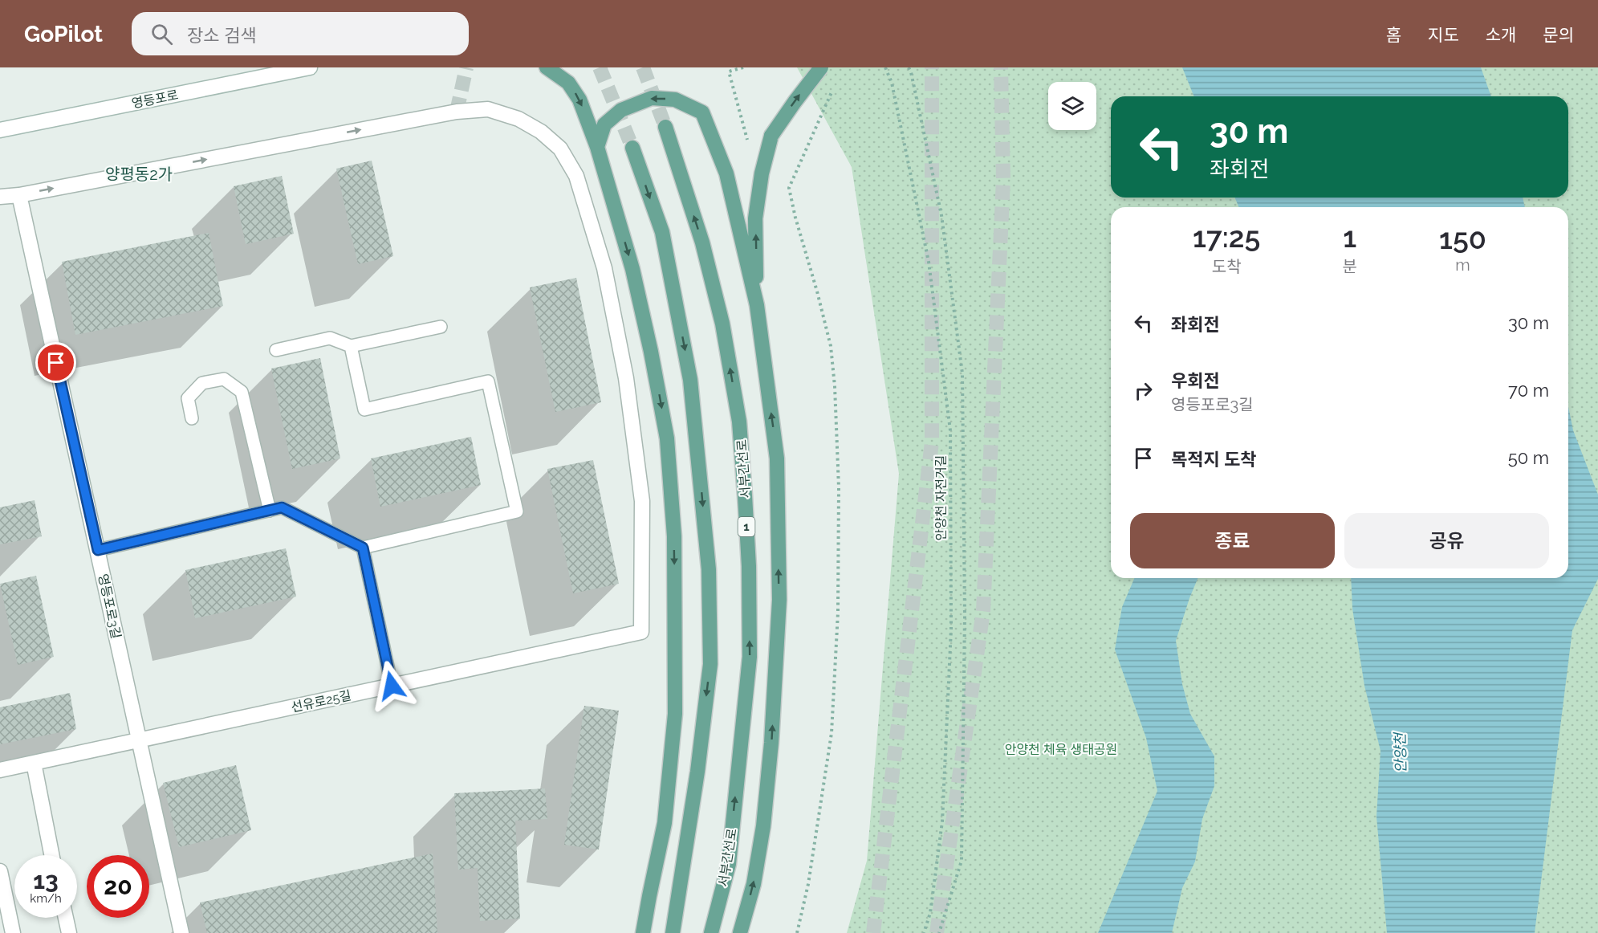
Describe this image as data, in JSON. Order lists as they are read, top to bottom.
{
  "streets": {
    "main road": ["서부간선로", "1"],
    "street": ["영등포로", "영등포로3길", "선유로25길"],
    "path": ["안양천 자전거길"]
  },
  "crossings": [
    ["영등포로3길", "선유로25길"]
  ],
  "districts": ["양평동2가"],
  "water": ["안양천"],
  "parks": ["안양천 체육 생태공원"],
  "page": {
    "header": "GoPilot",
    "search": "장소 검색",
    "nav": [
      "홈",
      "지도",
      "소개",
      "문의"
    ],
    "turn": ["30 m", "좌회전"],
    "eta": [
      "17:25",
      "도착",
      "1",
      "분",
      "150",
      "m"
    ],
    "list": [
      {
        "name": "좌회전",
        "value": "30 m"
      },
      {
        "name": "우회전",
        "note": "영등포로3길",
        "value": "70 m"
      },
      {
        "name": "목적지 도착",
        "value": "50 m"
      }
    ],
    "buttons": ["종료", "공유"],
    "speed": "13 km/h",
    "limit": "20"
  }
}
